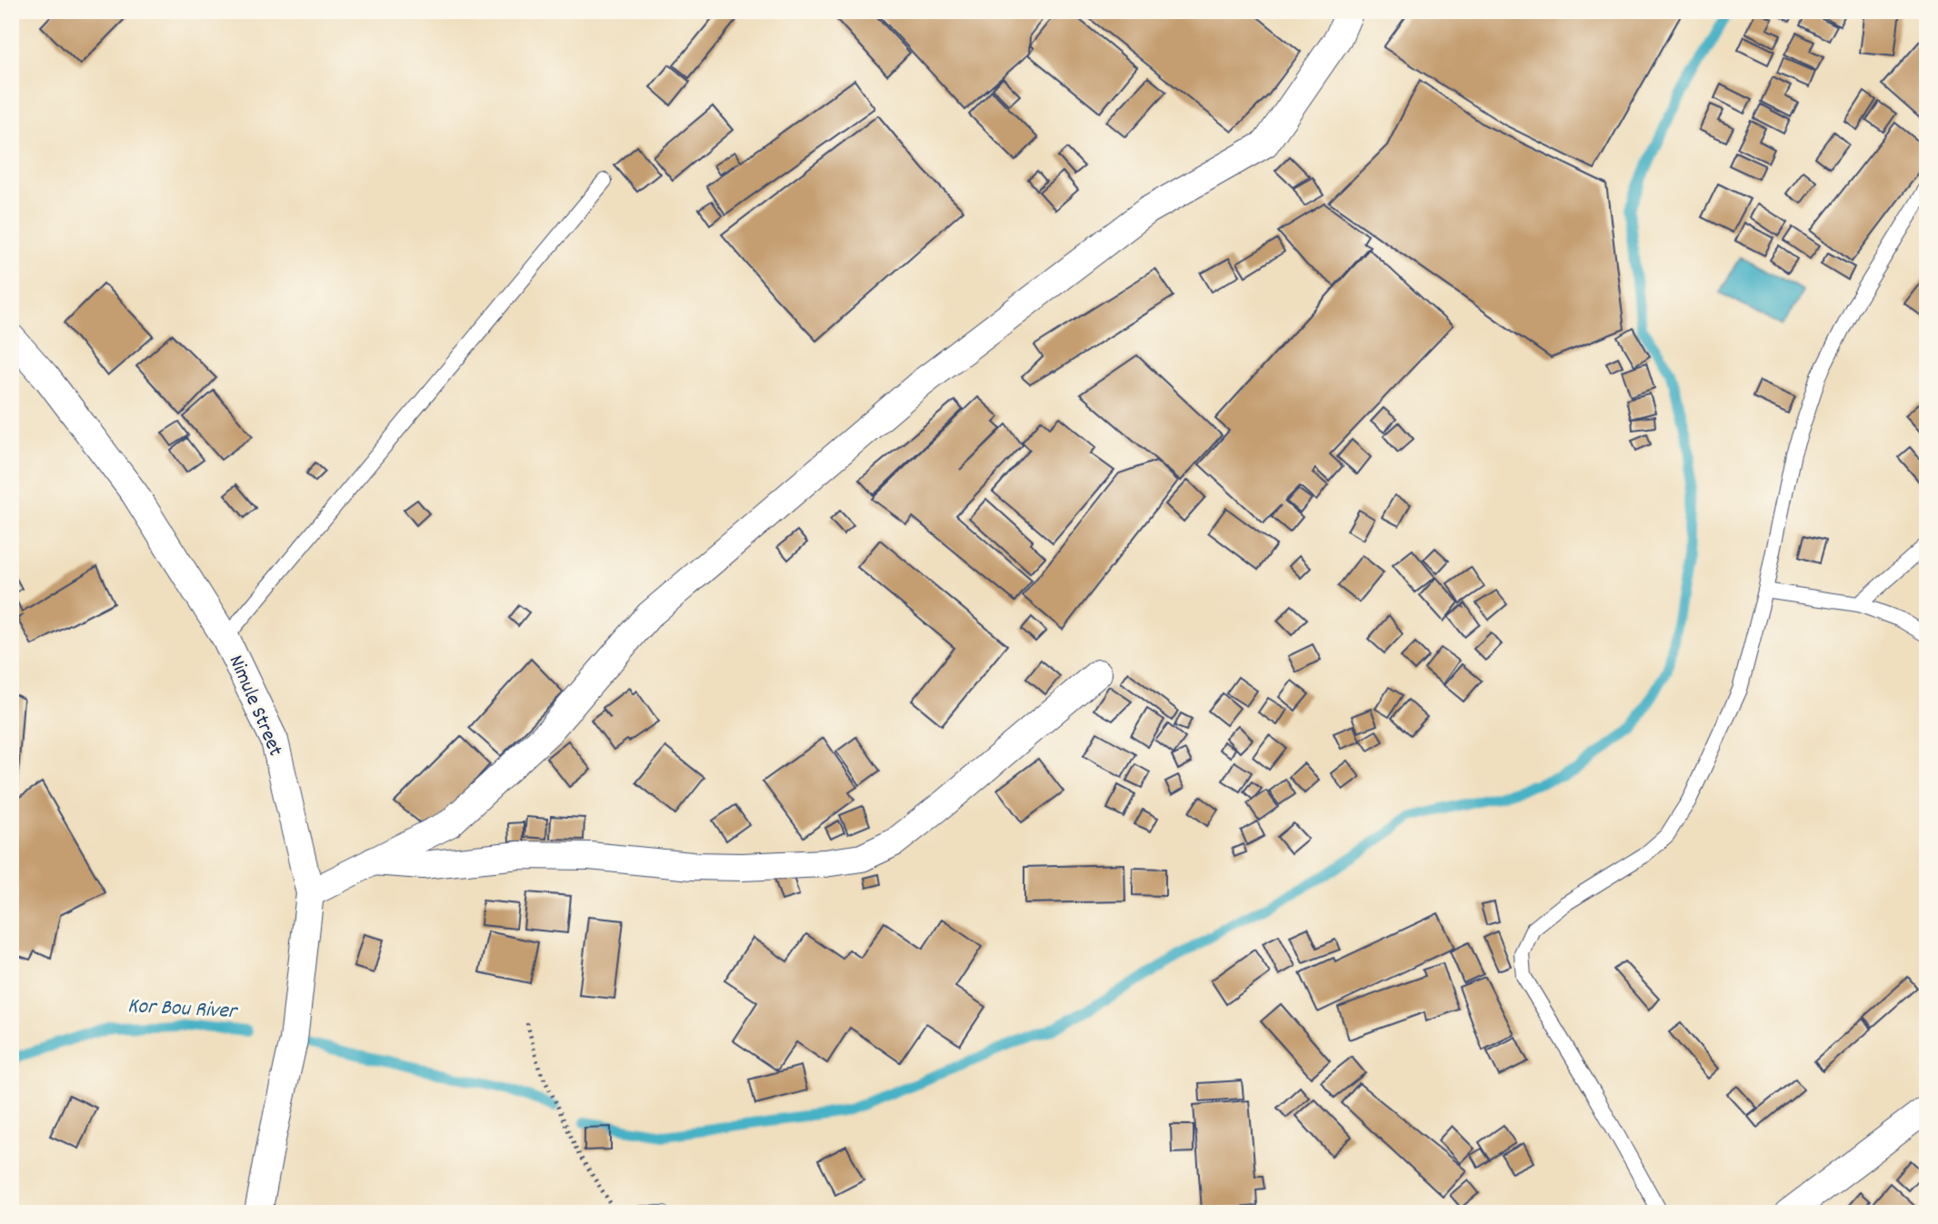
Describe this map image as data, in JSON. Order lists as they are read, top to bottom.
{
  "streets": {
    "street": ["Nimule Street"]
  },
  "water": ["Kor Bou River"]
}
